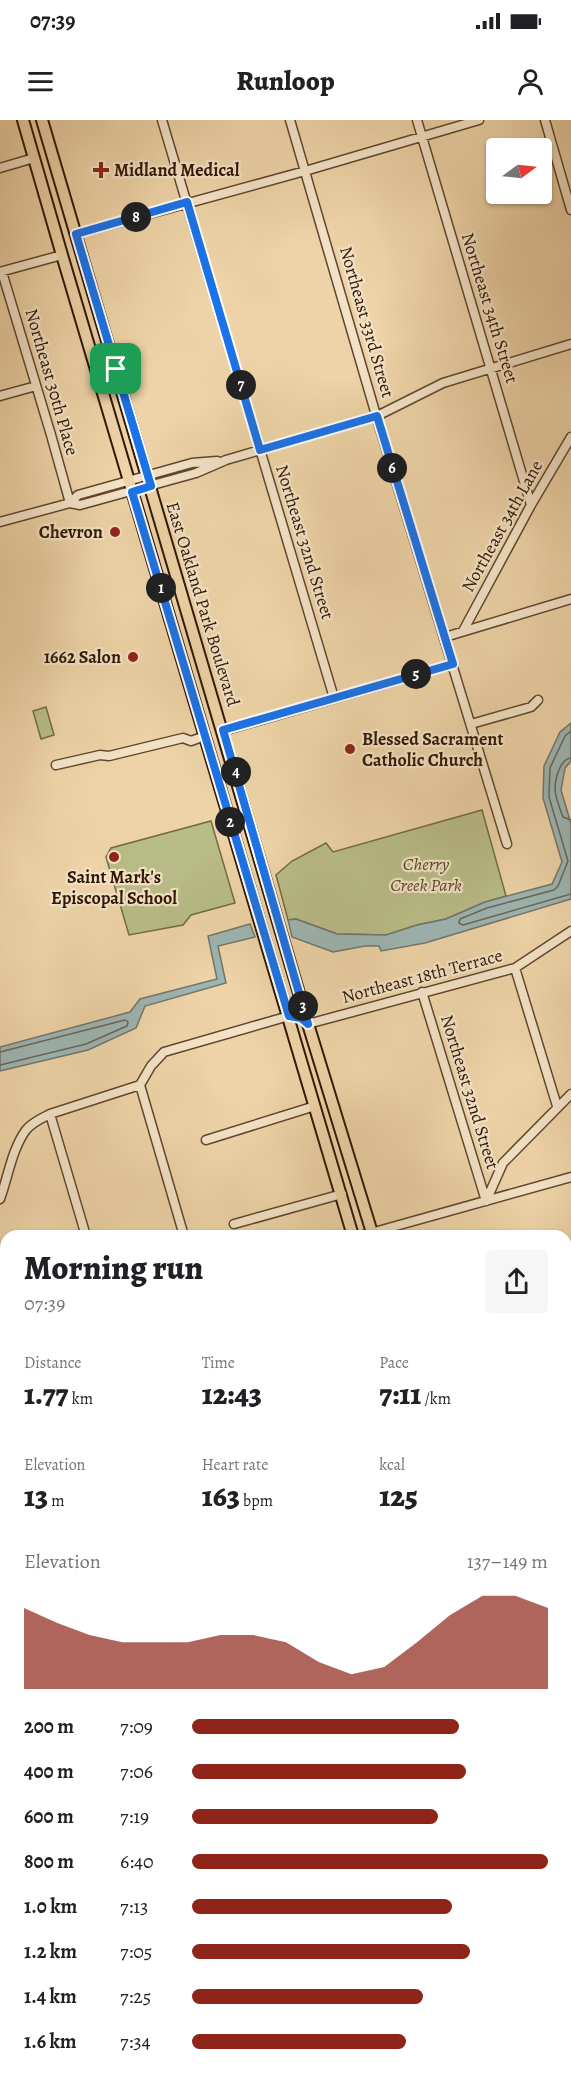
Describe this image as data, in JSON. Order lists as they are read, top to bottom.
{
  "streets": {
    "main road": ["East Oakland Park Boulevard"],
    "street": [
      "Northeast 34th Street",
      "Northeast 33rd Street",
      "Northeast 30th Place",
      "Northeast 34th Lane",
      "Northeast 32nd Street",
      "Northeast 18th Terrace"
    ]
  },
  "crossings": [
    ["Northeast 34th Street", "Northeast 34th Lane"],
    ["Northeast 32nd Street", "Northeast 18th Terrace"],
    ["East Oakland Park Boulevard", "Northeast 18th Terrace"]
  ],
  "parks": ["Cherry Creek Park"],
  "places": {
    "health": ["Midland Medical"],
    "other": [
      "Chevron",
      "1662 Salon",
      "Blessed Sacrament Catholic Church",
      "Saint Mark's Episcopal School"
    ]
  },
  "north": "right",
  "page": {
    "status": "07:39",
    "header": "Runloop",
    "pins": [
      "8",
      "7",
      "6",
      "1",
      "5",
      "4",
      "2",
      "3"
    ],
    "heading": ["Morning run", "07:39"],
    "stats": [
      ["Distance", "1.77 km"],
      ["Time", "12:43"],
      ["Pace", "7:11 /km"],
      ["Elevation", "13 m"],
      ["Heart rate", "163 bpm"],
      ["kcal", "125"]
    ],
    "chart": ["Elevation", "137–149 m"],
    "list": [
      {
        "name": "200 m",
        "note": "7:09"
      },
      {
        "name": "400 m",
        "note": "7:06"
      },
      {
        "name": "600 m",
        "note": "7:19"
      },
      {
        "name": "800 m",
        "note": "6:40"
      },
      {
        "name": "1.0 km",
        "note": "7:13"
      },
      {
        "name": "1.2 km",
        "note": "7:05"
      },
      {
        "name": "1.4 km",
        "note": "7:25"
      },
      {
        "name": "1.6 km",
        "note": "7:34"
      }
    ]
  }
}
